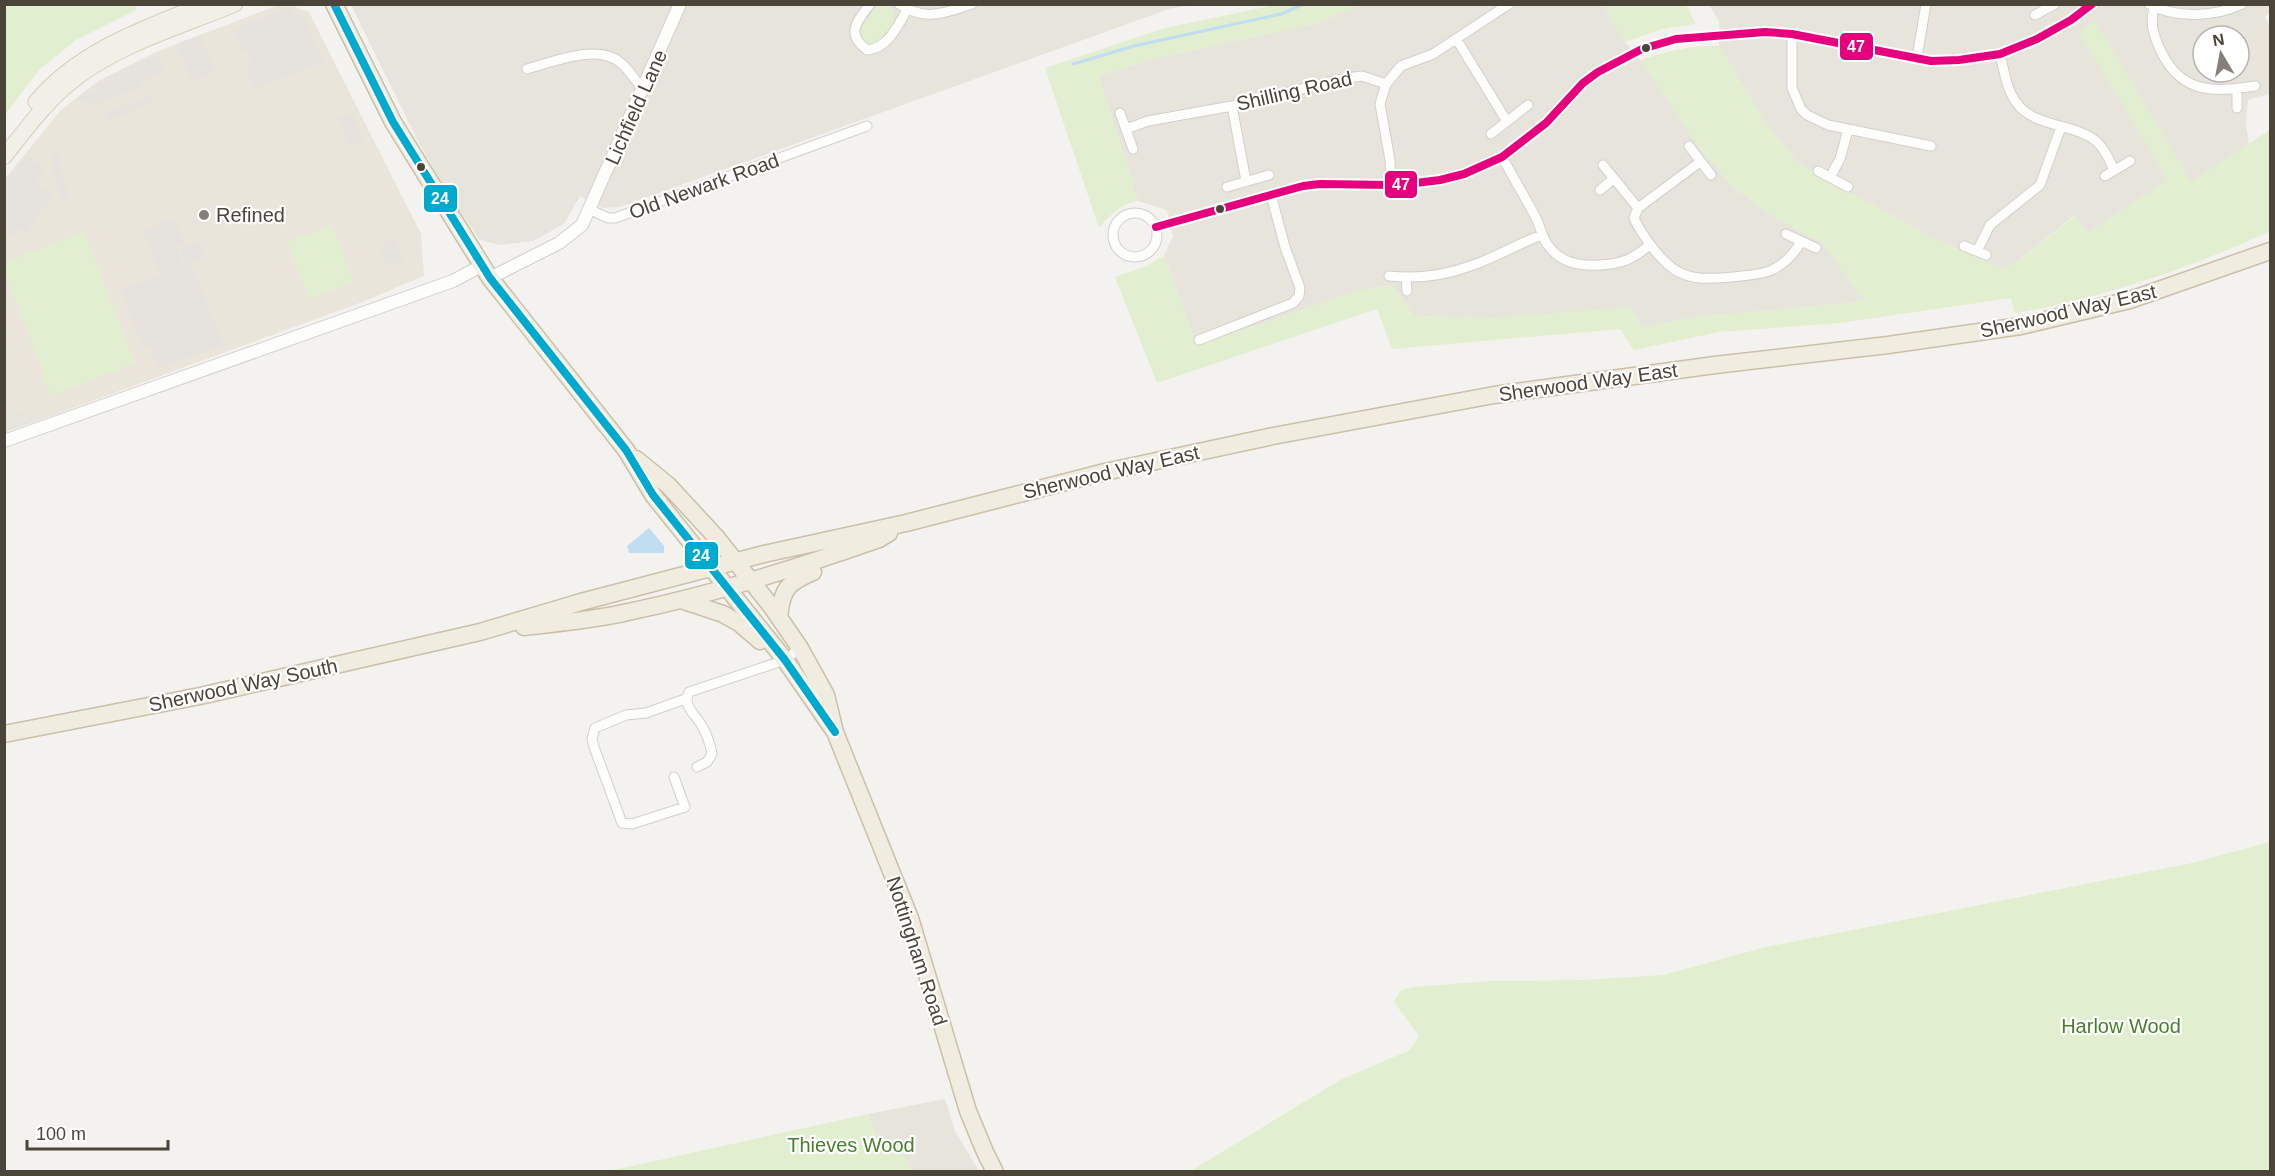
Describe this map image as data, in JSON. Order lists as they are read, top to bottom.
{
  "streets": {
    "highway": ["Sherwood Way East", "Sherwood Way South", "Nottingham Road"],
    "street": ["Shilling Road", "Lichfield Lane", "Old Newark Road"]
  },
  "crossings": [
    ["Lichfield Lane", "Old Newark Road"],
    ["Sherwood Way East", "Sherwood Way South"],
    ["Sherwood Way East", "Nottingham Road"],
    ["Sherwood Way South", "Nottingham Road"]
  ],
  "parks": ["Harlow Wood", "Thieves Wood"],
  "places": ["Refined"],
  "lines": ["transit line 47", "transit line 24"],
  "scale_bar": "100 m",
  "north": "top"
}
